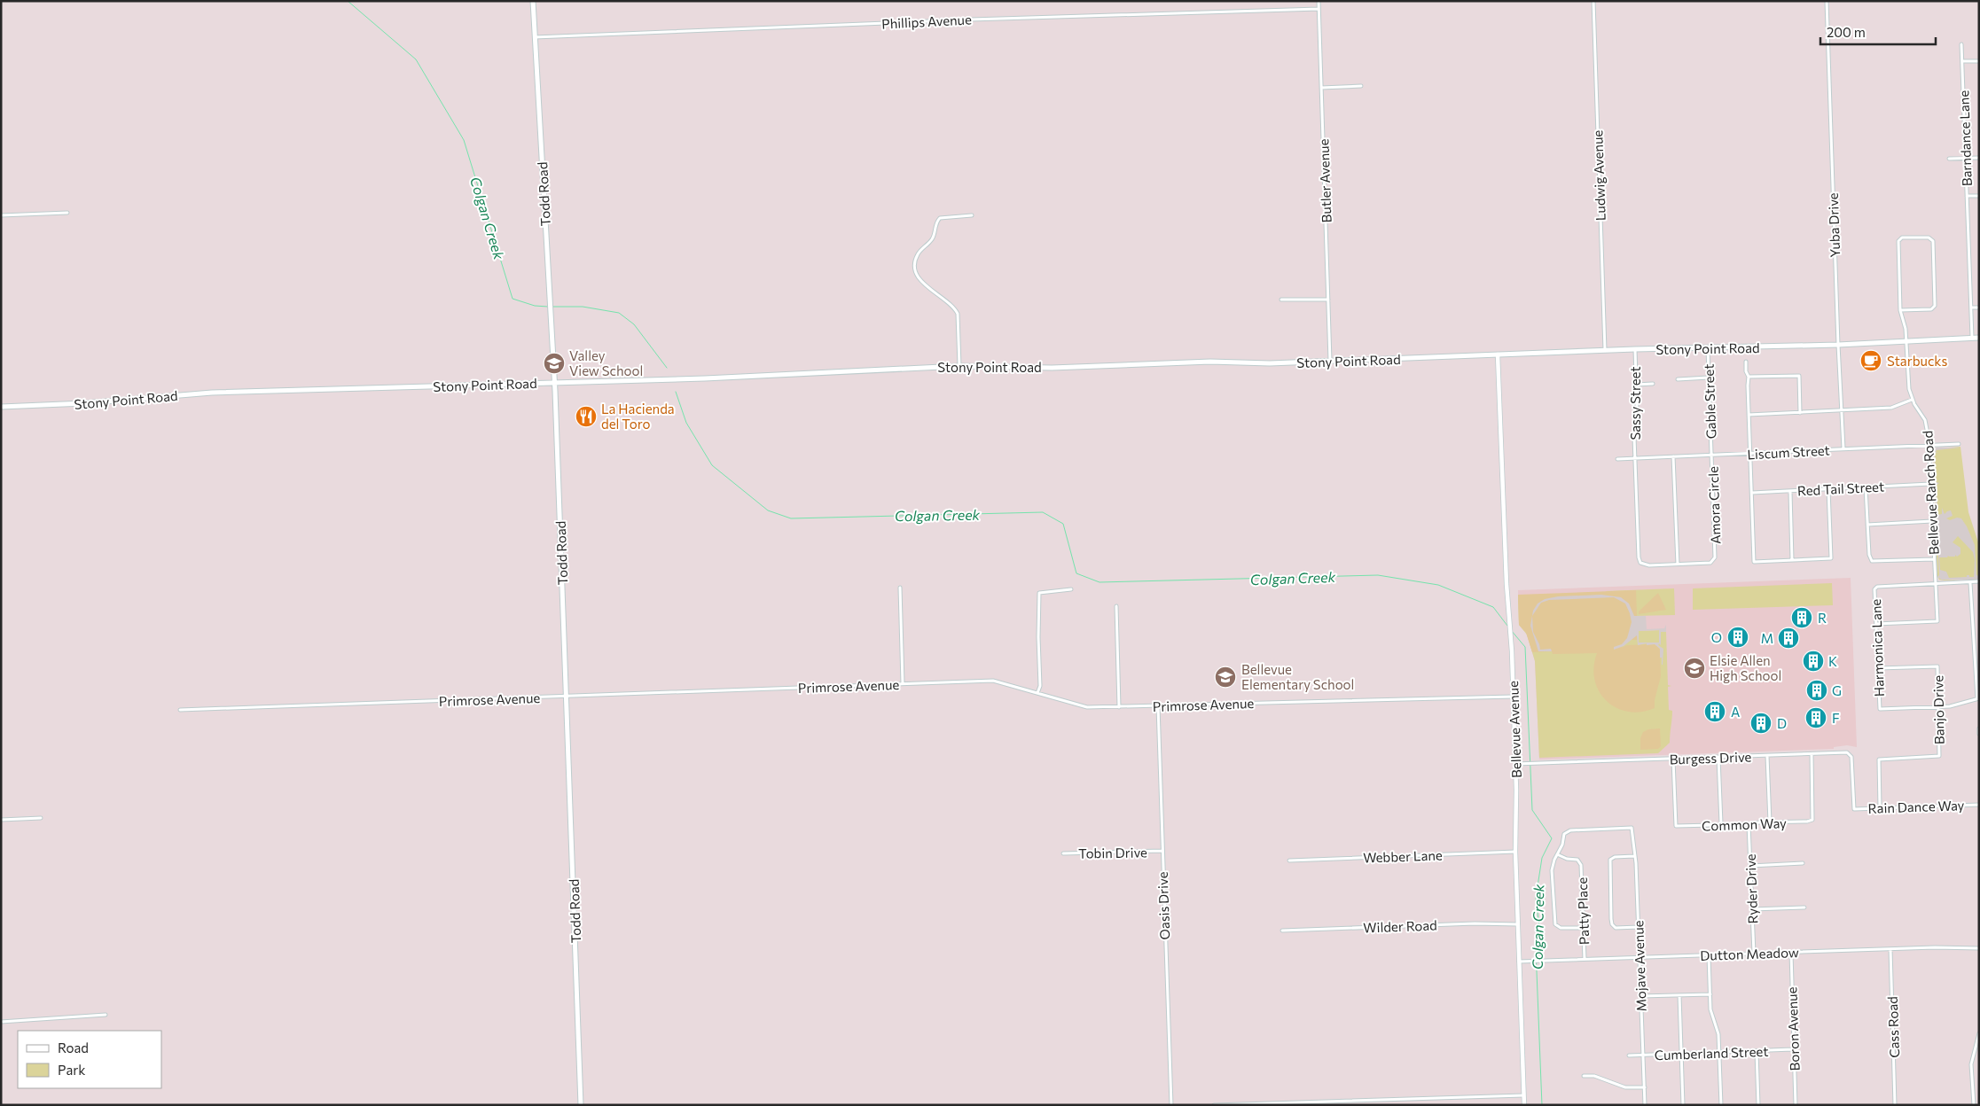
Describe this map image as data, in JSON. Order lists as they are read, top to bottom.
{
  "streets": {
    "main road": ["Todd Road", "Stony Point Road"],
    "street": [
      "Phillips Avenue",
      "Barndance Lane",
      "Ludwig Avenue",
      "Butler Avenue",
      "Yuba Drive",
      "Gable Street",
      "Sassy Street",
      "Liscum Street",
      "Red Tail Street",
      "Bellevue Ranch Road",
      "Amora Circle",
      "Harmonica Lane",
      "Primrose Avenue",
      "Banjo Drive",
      "Bellevue Avenue",
      "Burgess Drive",
      "Rain Dance Way",
      "Common Way",
      "Tobin Drive",
      "Webber Lane",
      "Ryder Drive",
      "Oasis Drive",
      "Patty Place",
      "Wilder Road",
      "Dutton Meadow",
      "Mojave Avenue",
      "Cass Road",
      "Boron Avenue",
      "Cumberland Street"
    ]
  },
  "crossings": [
    ["Phillips Avenue", "Butler Avenue"],
    ["Phillips Avenue", "Todd Road"],
    ["Barndance Lane", "Stony Point Road"],
    ["Ludwig Avenue", "Stony Point Road"],
    ["Butler Avenue", "Stony Point Road"],
    ["Todd Road", "Stony Point Road"],
    ["Todd Road", "Primrose Avenue"],
    ["Yuba Drive", "Stony Point Road"],
    ["Yuba Drive", "Liscum Street"],
    ["Stony Point Road", "Gable Street"],
    ["Stony Point Road", "Sassy Street"],
    ["Stony Point Road", "Bellevue Ranch Road"],
    ["Stony Point Road", "Bellevue Avenue"],
    ["Gable Street", "Liscum Street"],
    ["Gable Street", "Amora Circle"],
    ["Sassy Street", "Liscum Street"],
    ["Sassy Street", "Amora Circle"],
    ["Liscum Street", "Bellevue Ranch Road"],
    ["Liscum Street", "Amora Circle"],
    ["Red Tail Street", "Bellevue Ranch Road"],
    ["Bellevue Ranch Road", "Harmonica Lane"],
    ["Harmonica Lane", "Banjo Drive"],
    ["Primrose Avenue", "Bellevue Avenue"],
    ["Primrose Avenue", "Oasis Drive"],
    ["Banjo Drive", "Rain Dance Way"],
    ["Bellevue Avenue", "Burgess Drive"],
    ["Bellevue Avenue", "Webber Lane"],
    ["Bellevue Avenue", "Wilder Road"],
    ["Bellevue Avenue", "Dutton Meadow"],
    ["Burgess Drive", "Rain Dance Way"],
    ["Burgess Drive", "Common Way"],
    ["Common Way", "Ryder Drive"],
    ["Tobin Drive", "Oasis Drive"],
    ["Ryder Drive", "Dutton Meadow"],
    ["Patty Place", "Dutton Meadow"],
    ["Patty Place", "Mojave Avenue"],
    ["Dutton Meadow", "Mojave Avenue"],
    ["Dutton Meadow", "Cass Road"],
    ["Dutton Meadow", "Boron Avenue"],
    ["Mojave Avenue", "Cumberland Street"],
    ["Boron Avenue", "Cumberland Street"]
  ],
  "water": ["Colgan Creek"],
  "places": {
    "cafe": ["Starbucks"],
    "school or university": ["Valley View School", "Elsie Allen High School", "Bellevue Elementary School"],
    "restaurant": ["La Hacienda del Toro"],
    "building": [
      "R",
      "O",
      "M",
      "K",
      "G",
      "A",
      "F",
      "D"
    ]
  },
  "legend": ["Road", "Park"],
  "scale_bar": "200 m"
}
